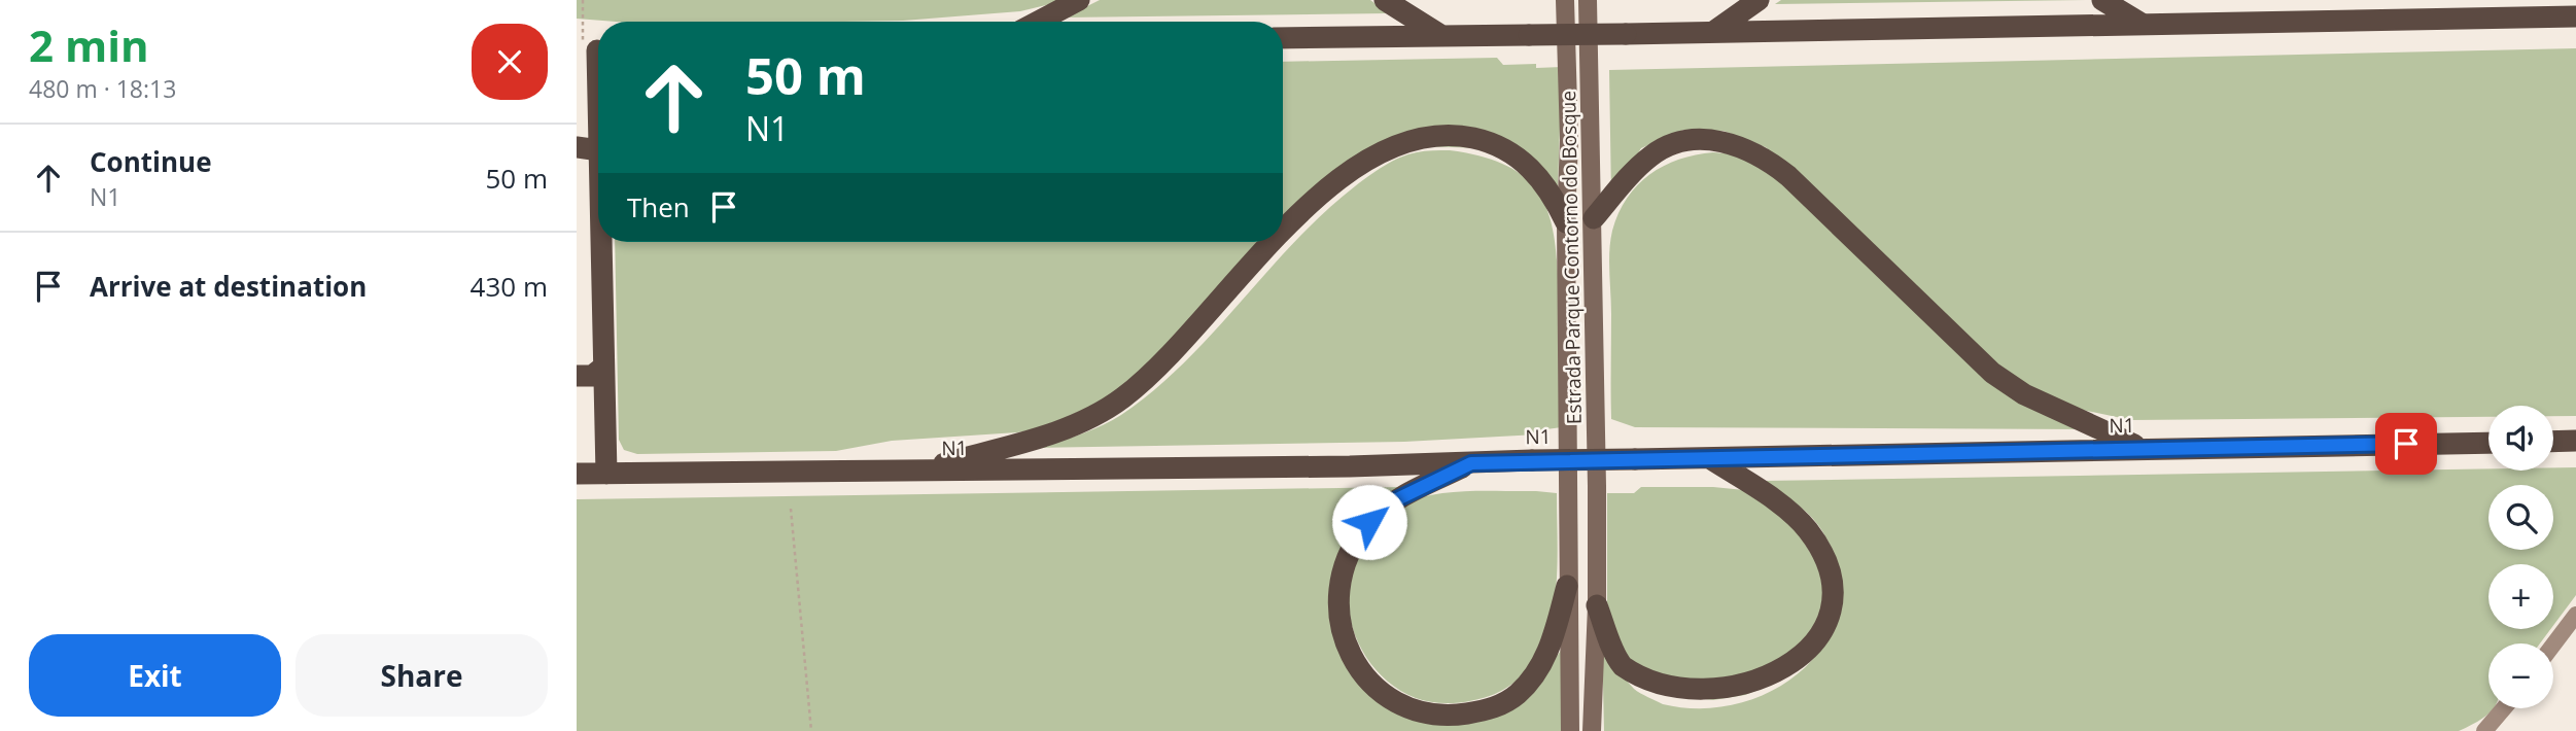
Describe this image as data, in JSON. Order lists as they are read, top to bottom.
{
  "streets": {
    "highway": ["N1"],
    "main road": ["Estrada Parque Contorno do Bosque"]
  },
  "page": {
    "heading": ["2 min", "480 m · 18:13"],
    "turn": ["50 m", "N1"],
    "list": [
      {
        "name": "Continue",
        "note": "N1",
        "value": "50 m"
      },
      {
        "name": "Arrive at destination",
        "value": "430 m"
      }
    ],
    "then": "Then",
    "map_buttons": ["+", "−"],
    "buttons": ["Exit", "Share"]
  }
}
